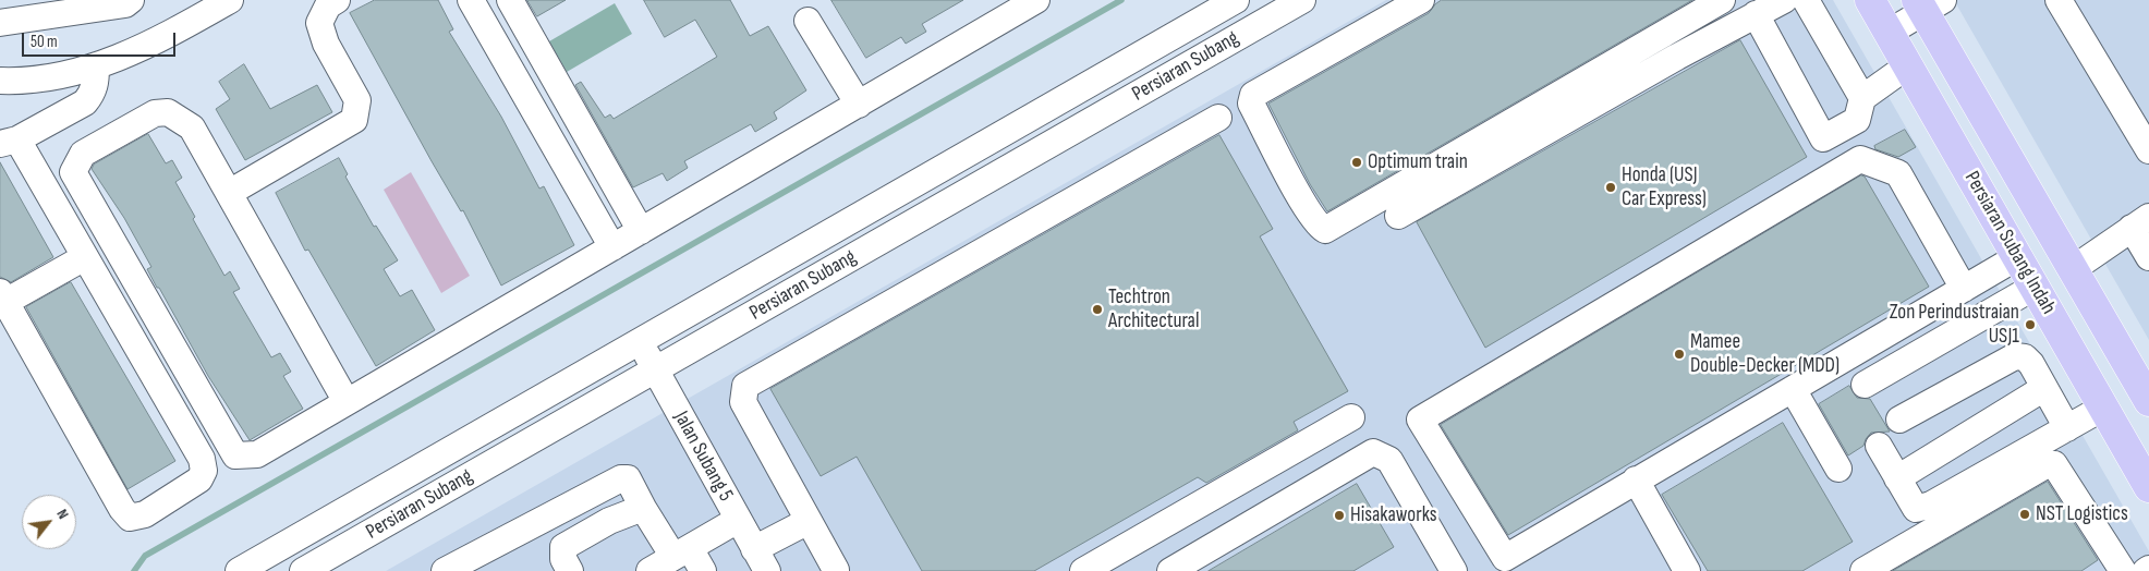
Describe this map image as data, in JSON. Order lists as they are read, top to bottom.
{
  "streets": {
    "main road": ["Persiaran Subang Indah"],
    "street": ["Persiaran Subang", "Jalan Subang 5"]
  },
  "crossings": [
    ["Persiaran Subang", "Jalan Subang 5"]
  ],
  "places": [
    "Optimum train",
    "Honda (USJ Car Express)",
    "Techtron Architectural",
    "Zon Perindustraian USJ1",
    "Mamee Double-Decker (MDD)",
    "NST Logistics",
    "Hisakaworks"
  ],
  "scale_bar": "50 m",
  "north": "top right"
}
